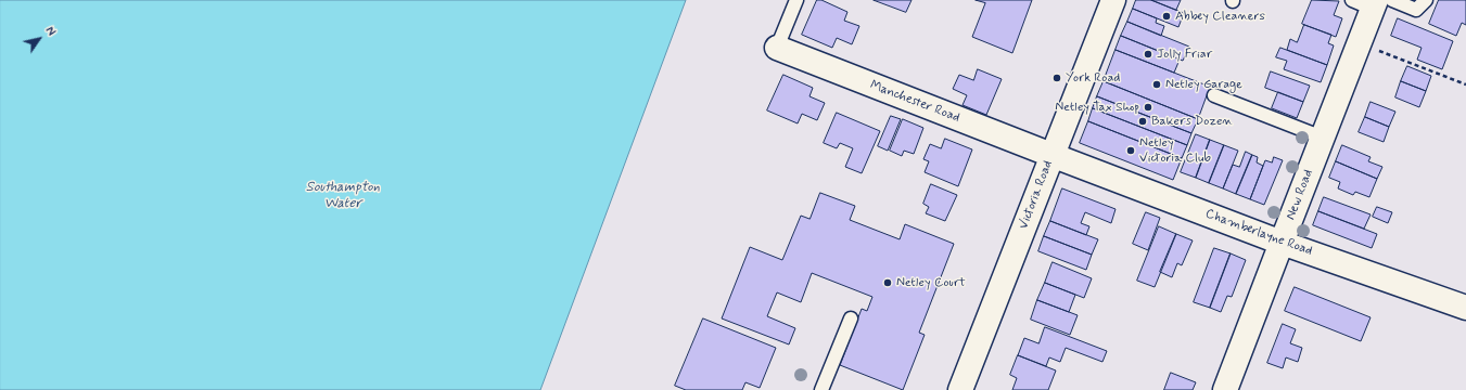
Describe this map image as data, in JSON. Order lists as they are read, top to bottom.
{
  "streets": {
    "street": [
      "Manchester Road",
      "Victoria Road",
      "New Road",
      "Chamberlayne Road"
    ]
  },
  "crossings": [
    ["Manchester Road", "Victoria Road"],
    ["Manchester Road", "Chamberlayne Road"],
    ["Victoria Road", "Chamberlayne Road"],
    ["New Road", "Chamberlayne Road"]
  ],
  "water": ["Southampton Water"],
  "places": [
    "Abbey Cleaners",
    "Jolly Friar",
    "York Road",
    "Netley Garage",
    "Netley Tax Shop",
    "Bakers Dozen",
    "Netley Victoria Club",
    "Netley Court"
  ],
  "north": "top right"
}
